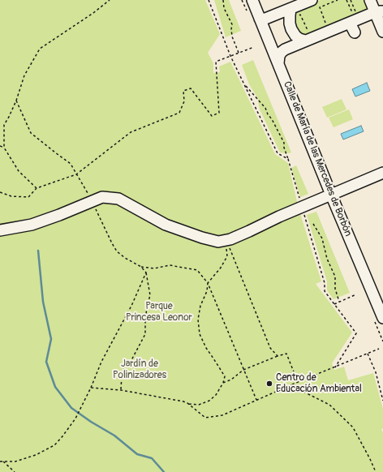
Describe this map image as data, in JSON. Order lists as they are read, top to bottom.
{
  "streets": {
    "street": ["Calle de María de las Mercedes de Borbón"]
  },
  "parks": ["Parque Princesa Leonor", "Jardín de Polinizadores"],
  "places": ["Centro de Educación Ambiental"]
}
